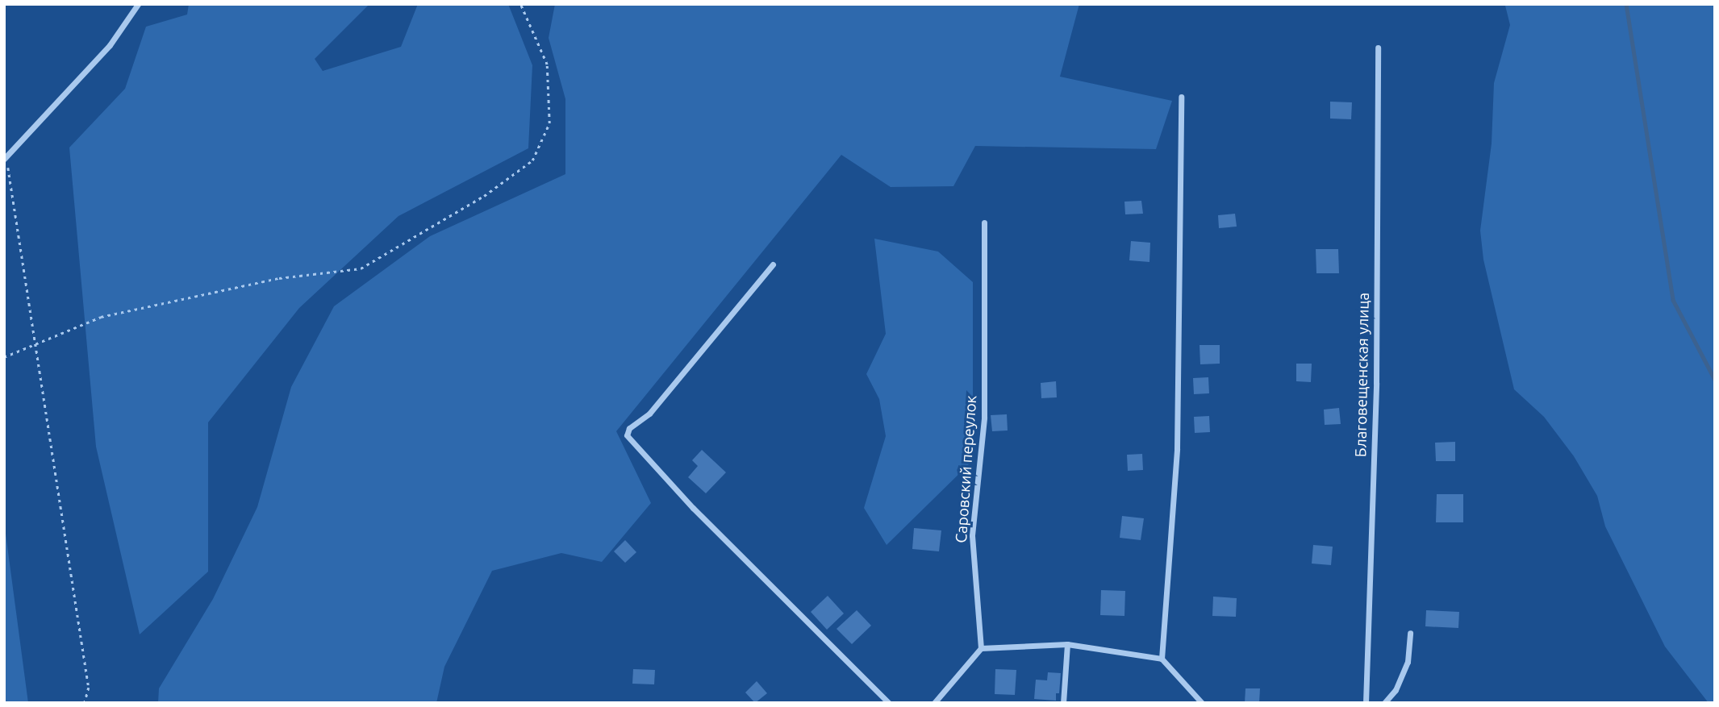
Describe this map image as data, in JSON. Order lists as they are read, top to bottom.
{
  "streets": {
    "street": ["Благовещенская улица", "Саровский переулок"]
  }
}
